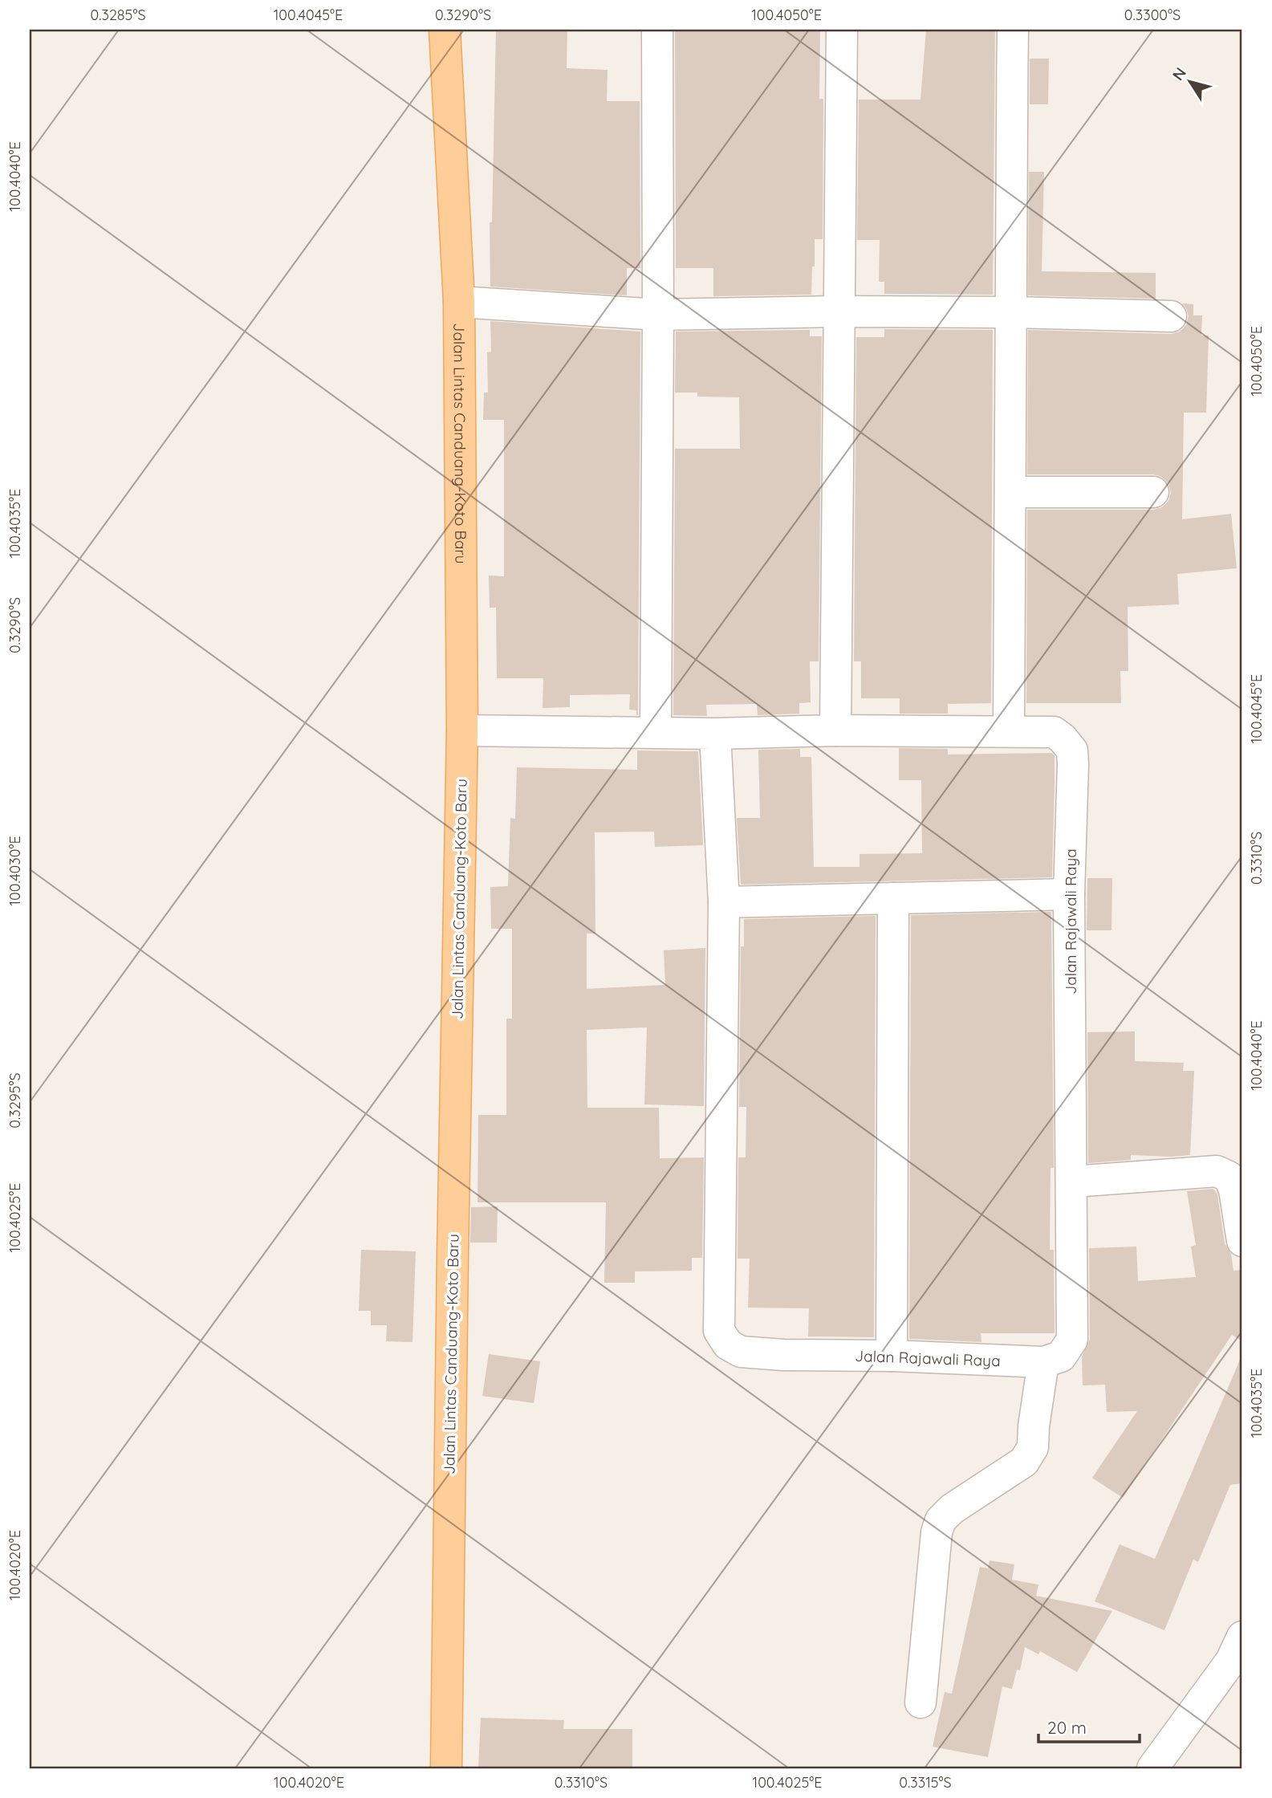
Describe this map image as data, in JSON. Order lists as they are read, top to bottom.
{
  "streets": {
    "main road": ["Jalan Lintas Canduang-Koto Baru"],
    "street": ["Jalan Rajawali Raya"]
  },
  "crossings": [
    ["Jalan Lintas Canduang-Koto Baru", "Jalan Rajawali Raya"]
  ],
  "scale_bar": "20 m",
  "north": "top left",
  "coordinates": [
    "0.3285°S",
    "100.4045°E",
    "0.3290°S",
    "100.4050°E",
    "0.3300°S",
    "100.4040°E",
    "100.4035°E",
    "0.3310°S",
    "100.4030°E",
    "0.3295°S",
    "100.4025°E",
    "100.4020°E",
    "0.3315°S"
  ]
}
